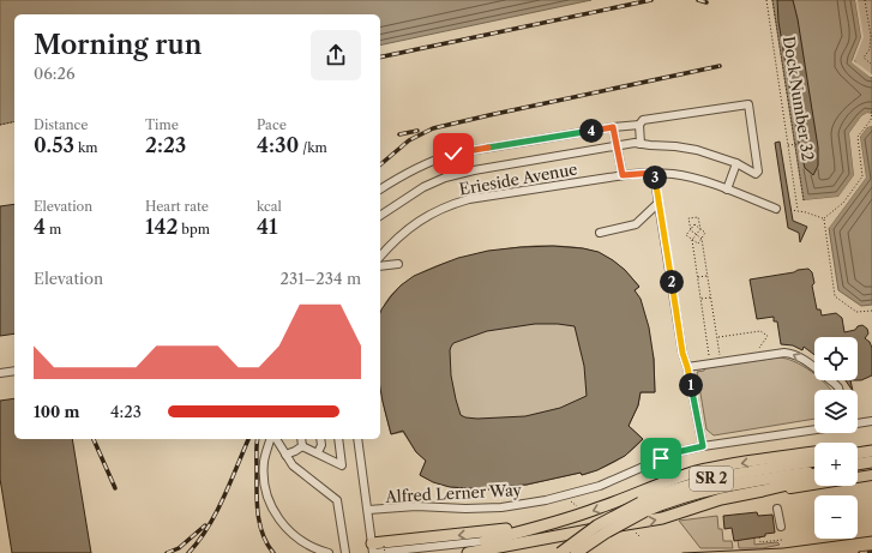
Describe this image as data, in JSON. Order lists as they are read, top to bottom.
{
  "streets": {
    "highway": ["SR 2"],
    "street": ["Erieside Avenue", "Alfred Lerner Way"],
    "path": ["Dock Number 32"]
  },
  "page": {
    "heading": ["Morning run", "06:26"],
    "stats": [
      ["Distance", "0.53 km"],
      ["Time", "2:23"],
      ["Pace", "4:30 /km"],
      ["Elevation", "4 m"],
      ["Heart rate", "142 bpm"],
      ["kcal", "41"]
    ],
    "pins": [
      "4",
      "3",
      "2",
      "1"
    ],
    "chart": ["Elevation", "231–234 m"],
    "map_buttons": ["+", "−"],
    "list": [
      {
        "name": "100 m",
        "note": "4:23"
      }
    ]
  }
}
